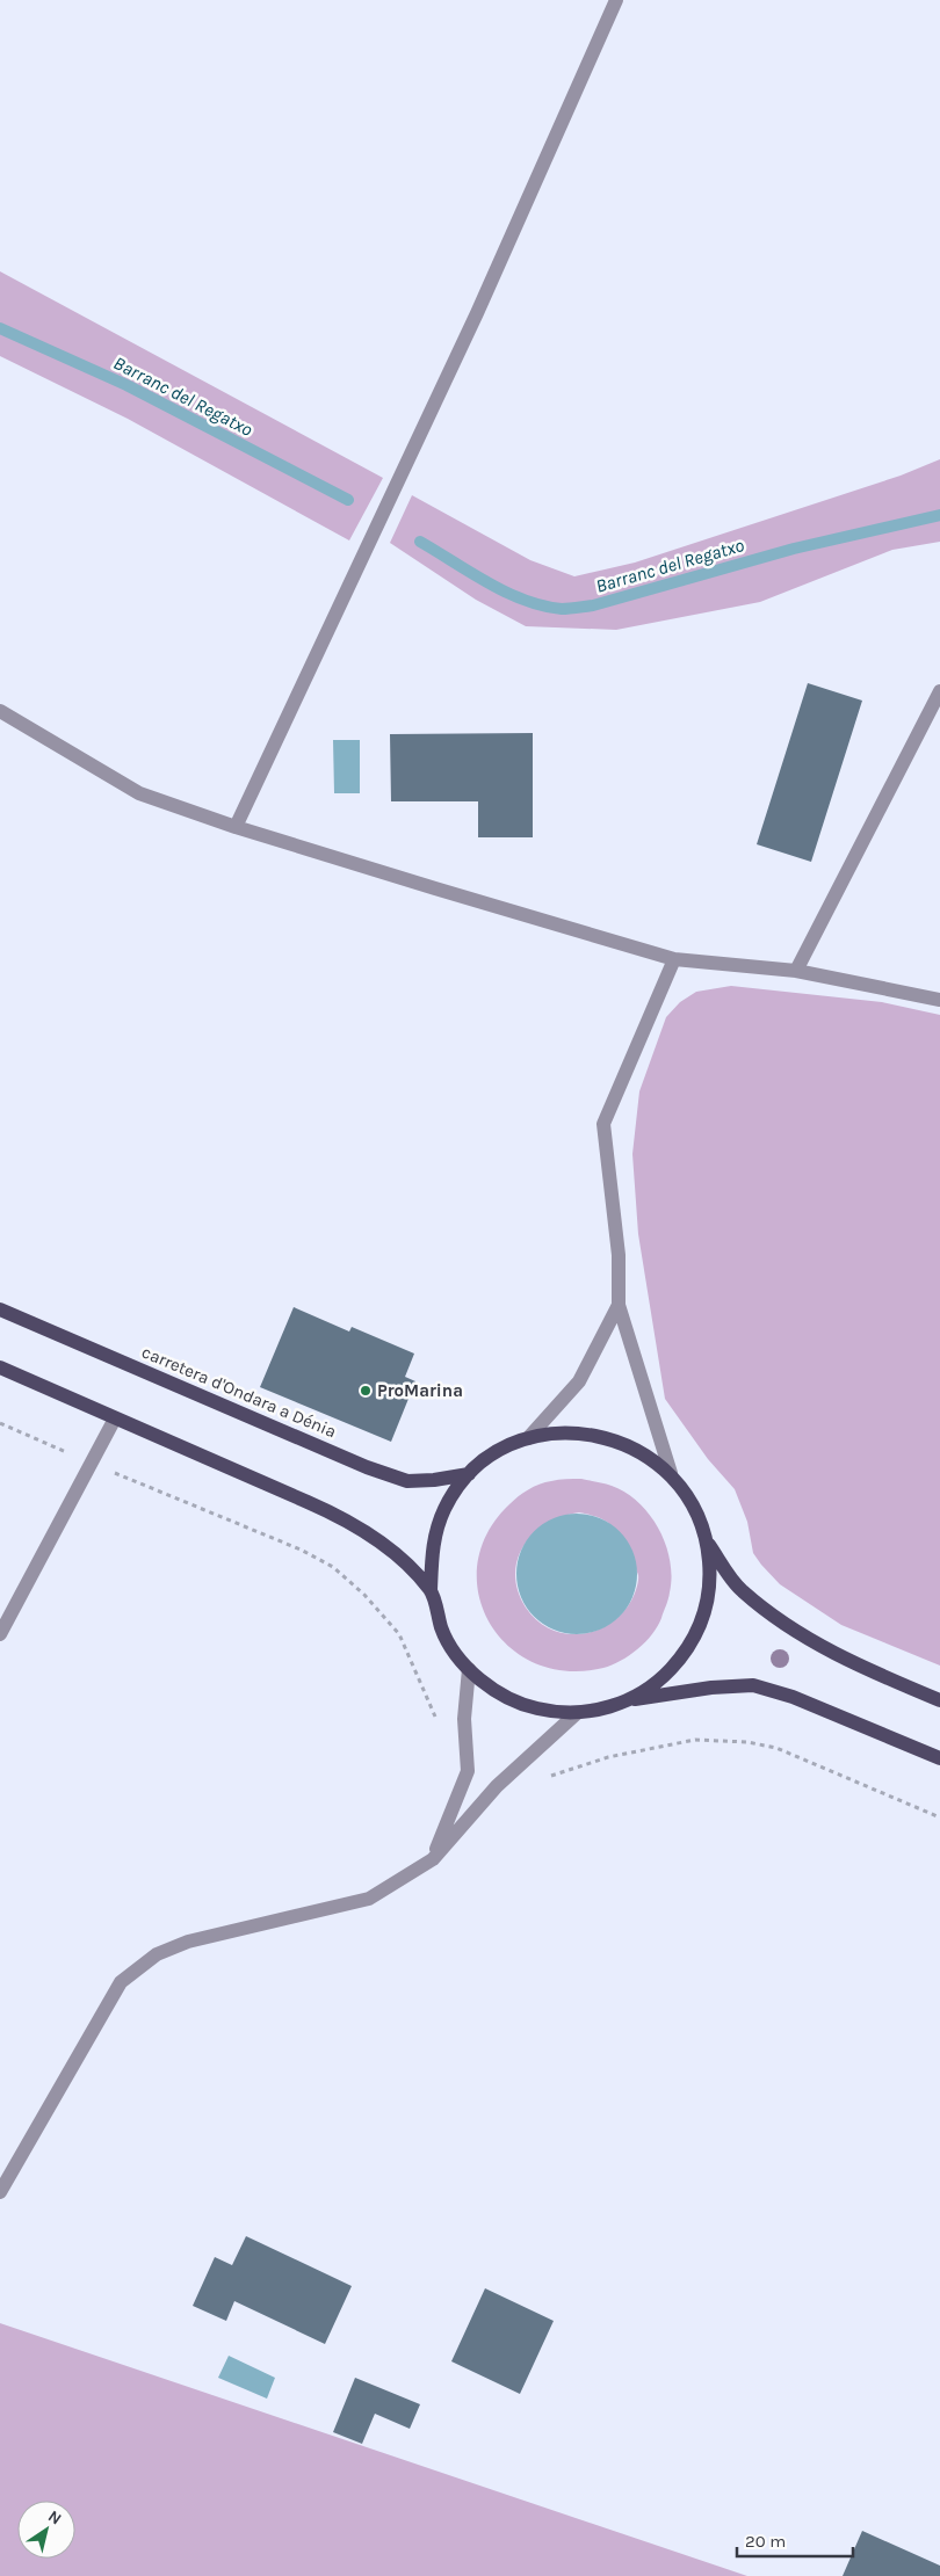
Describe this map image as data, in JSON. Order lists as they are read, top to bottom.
{
  "streets": {
    "main road": ["carretera d'Ondara a Dénia"]
  },
  "water": ["Barranc del Regatxo"],
  "places": ["ProMarina"],
  "scale_bar": "20 m",
  "north": "top right"
}
